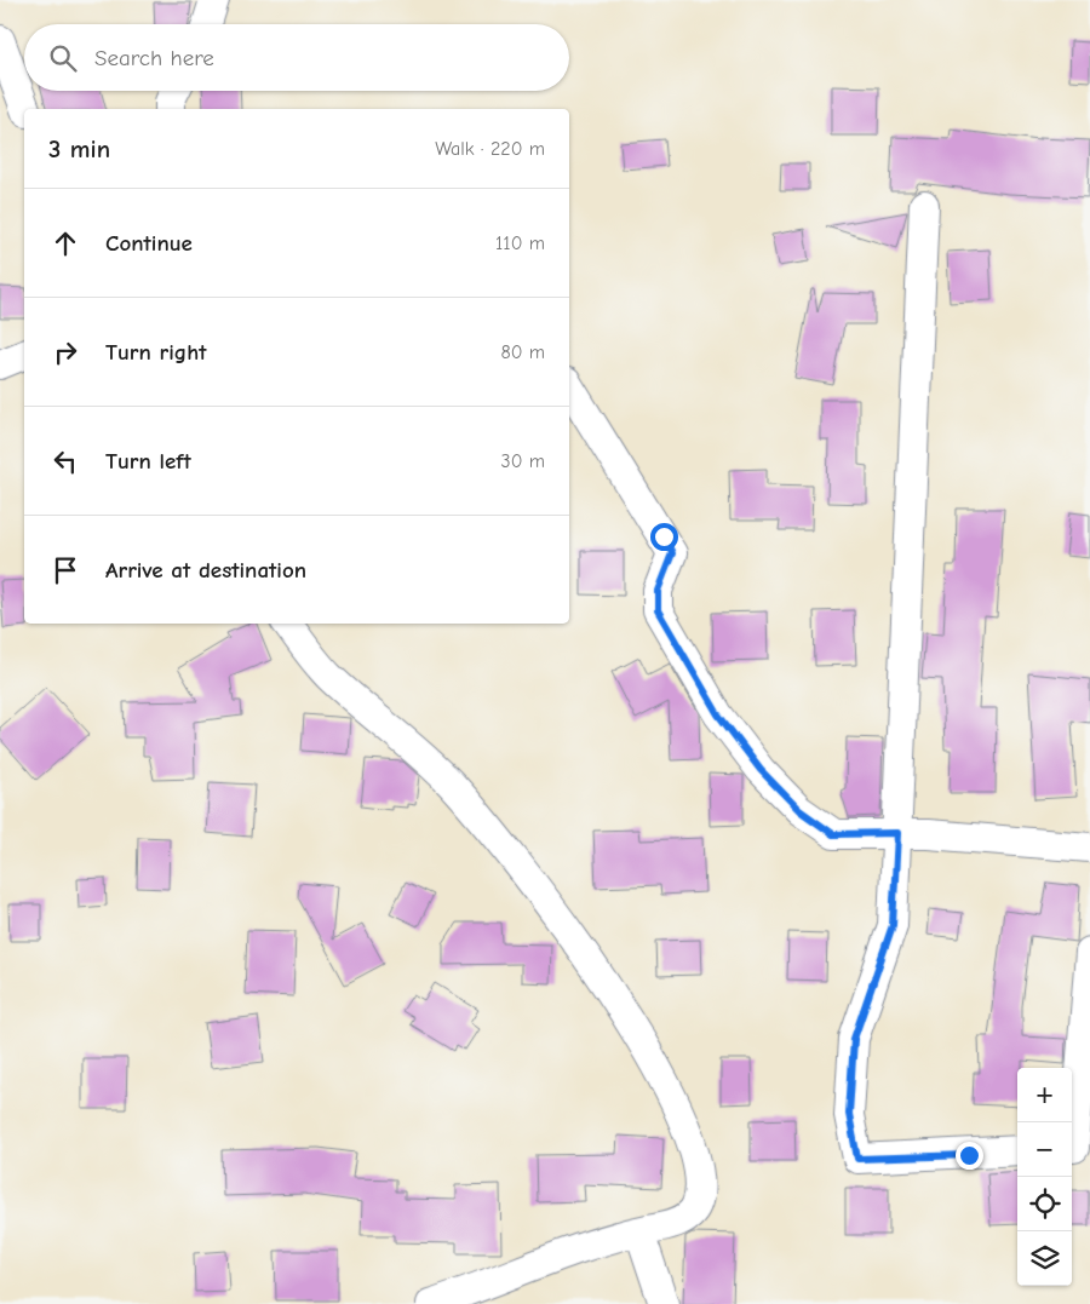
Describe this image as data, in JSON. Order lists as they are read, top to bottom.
{
  "page": {
    "search": "Search here",
    "heading": ["3 min", "Walk · 220 m"],
    "list": [
      ["Continue", "110 m"],
      ["Turn right", "80 m"],
      ["Turn left", "30 m"],
      "Arrive at destination"
    ],
    "map_buttons": ["+", "−"]
  }
}
